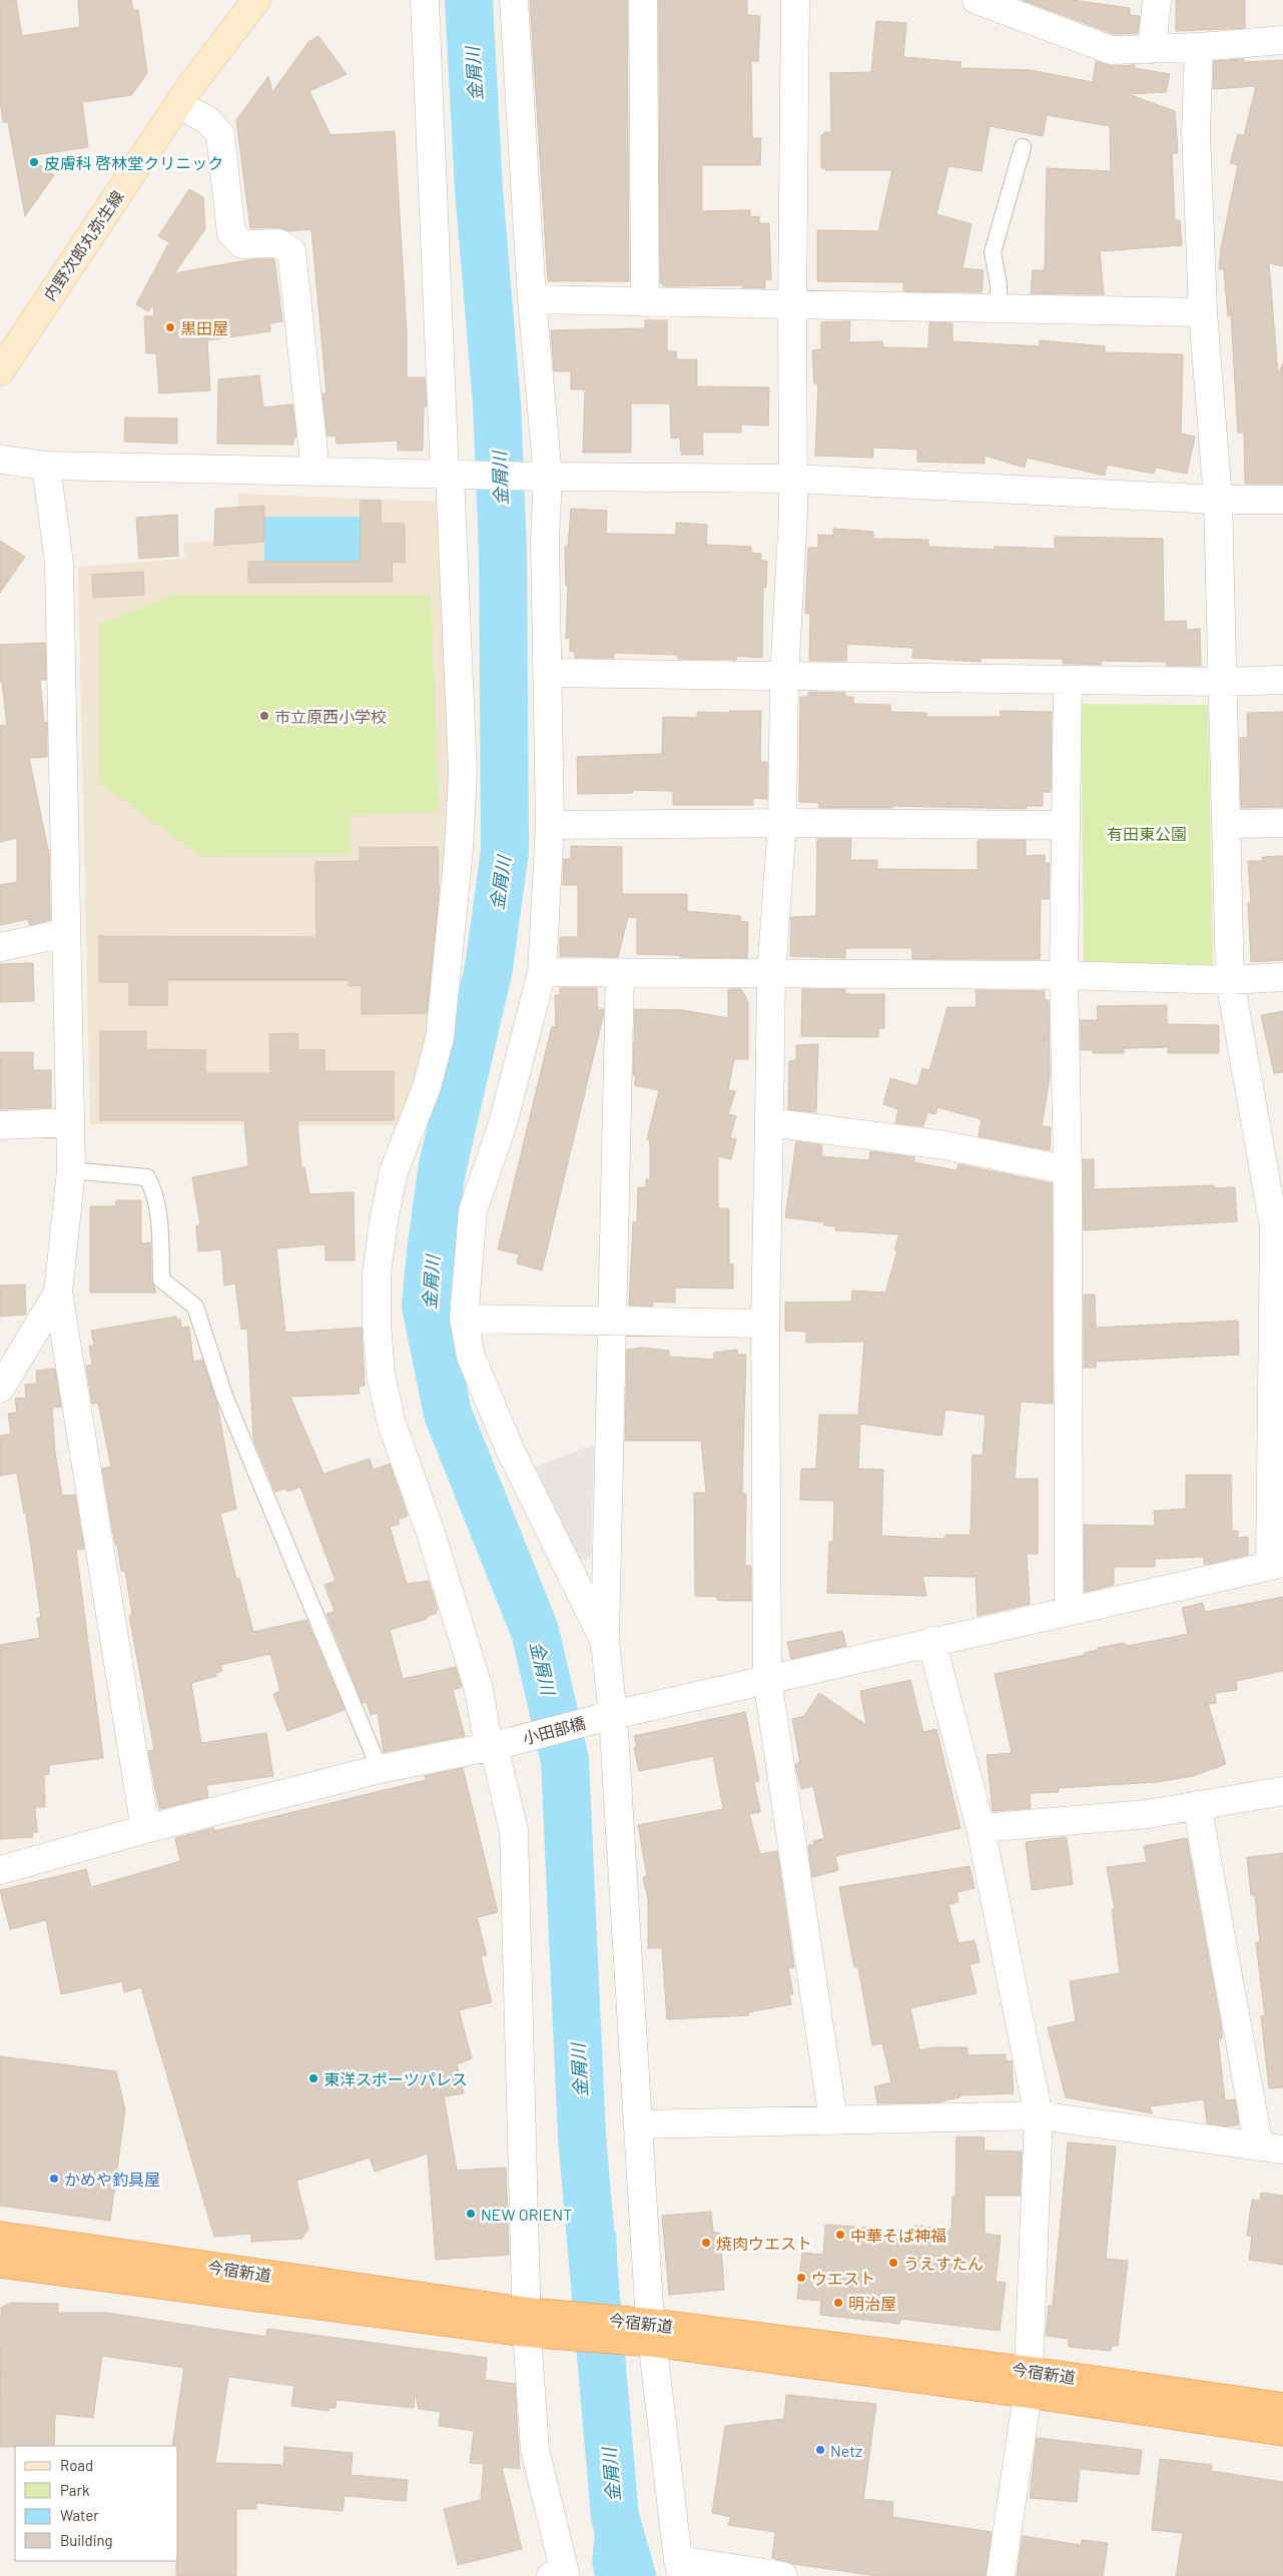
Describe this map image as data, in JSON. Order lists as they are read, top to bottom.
{
  "streets": {
    "highway": ["今宿新道"],
    "main road": ["内野次郎丸弥生線"],
    "street": ["小田部橋"]
  },
  "water": ["金屑川"],
  "parks": ["有田東公園"],
  "places": [
    "皮膚科 啓林堂クリニック",
    "黒田屋",
    "市立原西小学校",
    "東洋スポーツパレス",
    "かめや釣具屋",
    "NEW ORIENT",
    "中華そば神福",
    "焼肉ウエスト",
    "うえすたん",
    "ウエスト",
    "明治屋",
    "Netz"
  ],
  "legend": [
    "Road",
    "Park",
    "Water",
    "Building"
  ]
}
